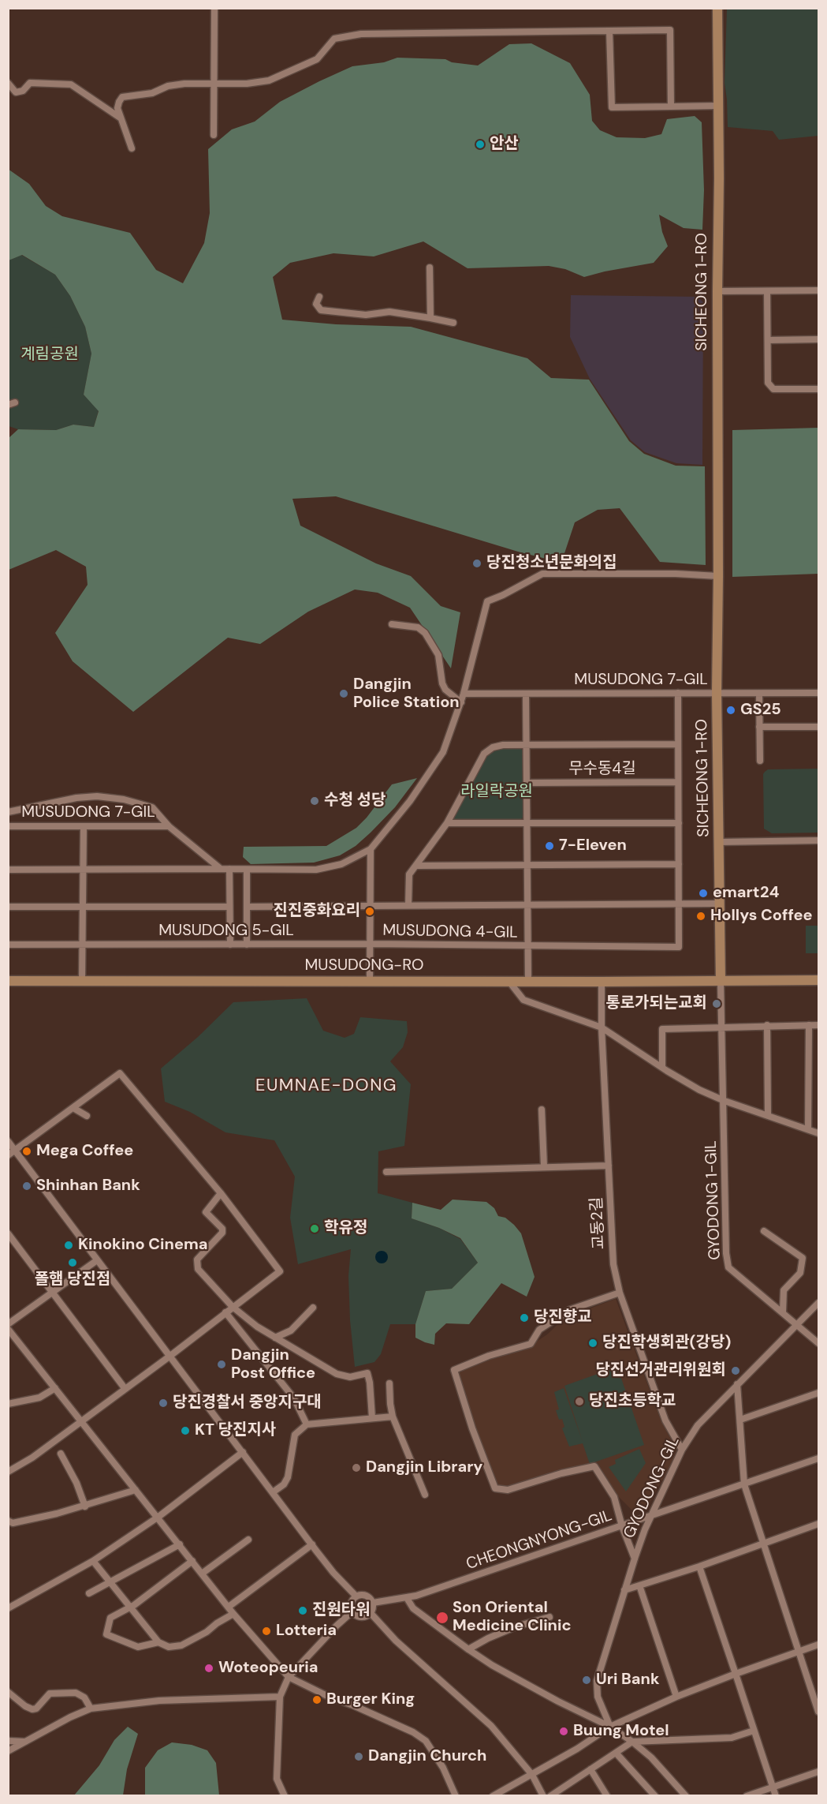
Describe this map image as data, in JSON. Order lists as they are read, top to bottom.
{
  "streets": {
    "street": [
      "SICHEONG 1-RO",
      "MUSUDONG 7-GIL",
      "무수동4길",
      "MUSUDONG 5-GIL",
      "MUSUDONG 4-GIL",
      "MUSUDONG-RO",
      "GYODONG 1-GIL",
      "교동2길",
      "GYODONG-GIL",
      "CHEONGNYONG-GIL"
    ]
  },
  "crossings": [
    ["SICHEONG 1-RO", "MUSUDONG 7-GIL"],
    ["SICHEONG 1-RO", "MUSUDONG-RO"],
    ["MUSUDONG 7-GIL", "MUSUDONG 4-GIL"],
    ["무수동4길", "MUSUDONG 4-GIL"],
    ["MUSUDONG 5-GIL", "MUSUDONG 4-GIL"],
    ["MUSUDONG 4-GIL", "MUSUDONG-RO"],
    ["MUSUDONG-RO", "교동2길"],
    ["GYODONG 1-GIL", "GYODONG-GIL"],
    ["교동2길", "GYODONG-GIL"],
    ["GYODONG-GIL", "CHEONGNYONG-GIL"]
  ],
  "districts": ["EUMNAE-DONG"],
  "parks": ["계림공원", "라일락공원"],
  "places": [
    "안산",
    "당진청소년문화의집",
    "Dangjin Police Station",
    "GS25",
    "수청 성당",
    "7-Eleven",
    "emart24",
    "진진중화요리",
    "Hollys Coffee",
    "통로가되는교회",
    "Mega Coffee",
    "Shinhan Bank",
    "학유정",
    "Kinokino Cinema",
    "폴햄 당진점",
    "당진향교",
    "당진학생회관(강당)",
    "Dangjin Post Office",
    "당진선거관리위원회",
    "당진초등학교",
    "당진경찰서 중앙지구대",
    "KT 당진지사",
    "Dangjin Library",
    "진원타워",
    "Son Oriental Medicine Clinic",
    "Lotteria",
    "Woteopeuria",
    "Uri Bank",
    "Burger King",
    "Buung Motel",
    "Dangjin Church"
  ]
}
